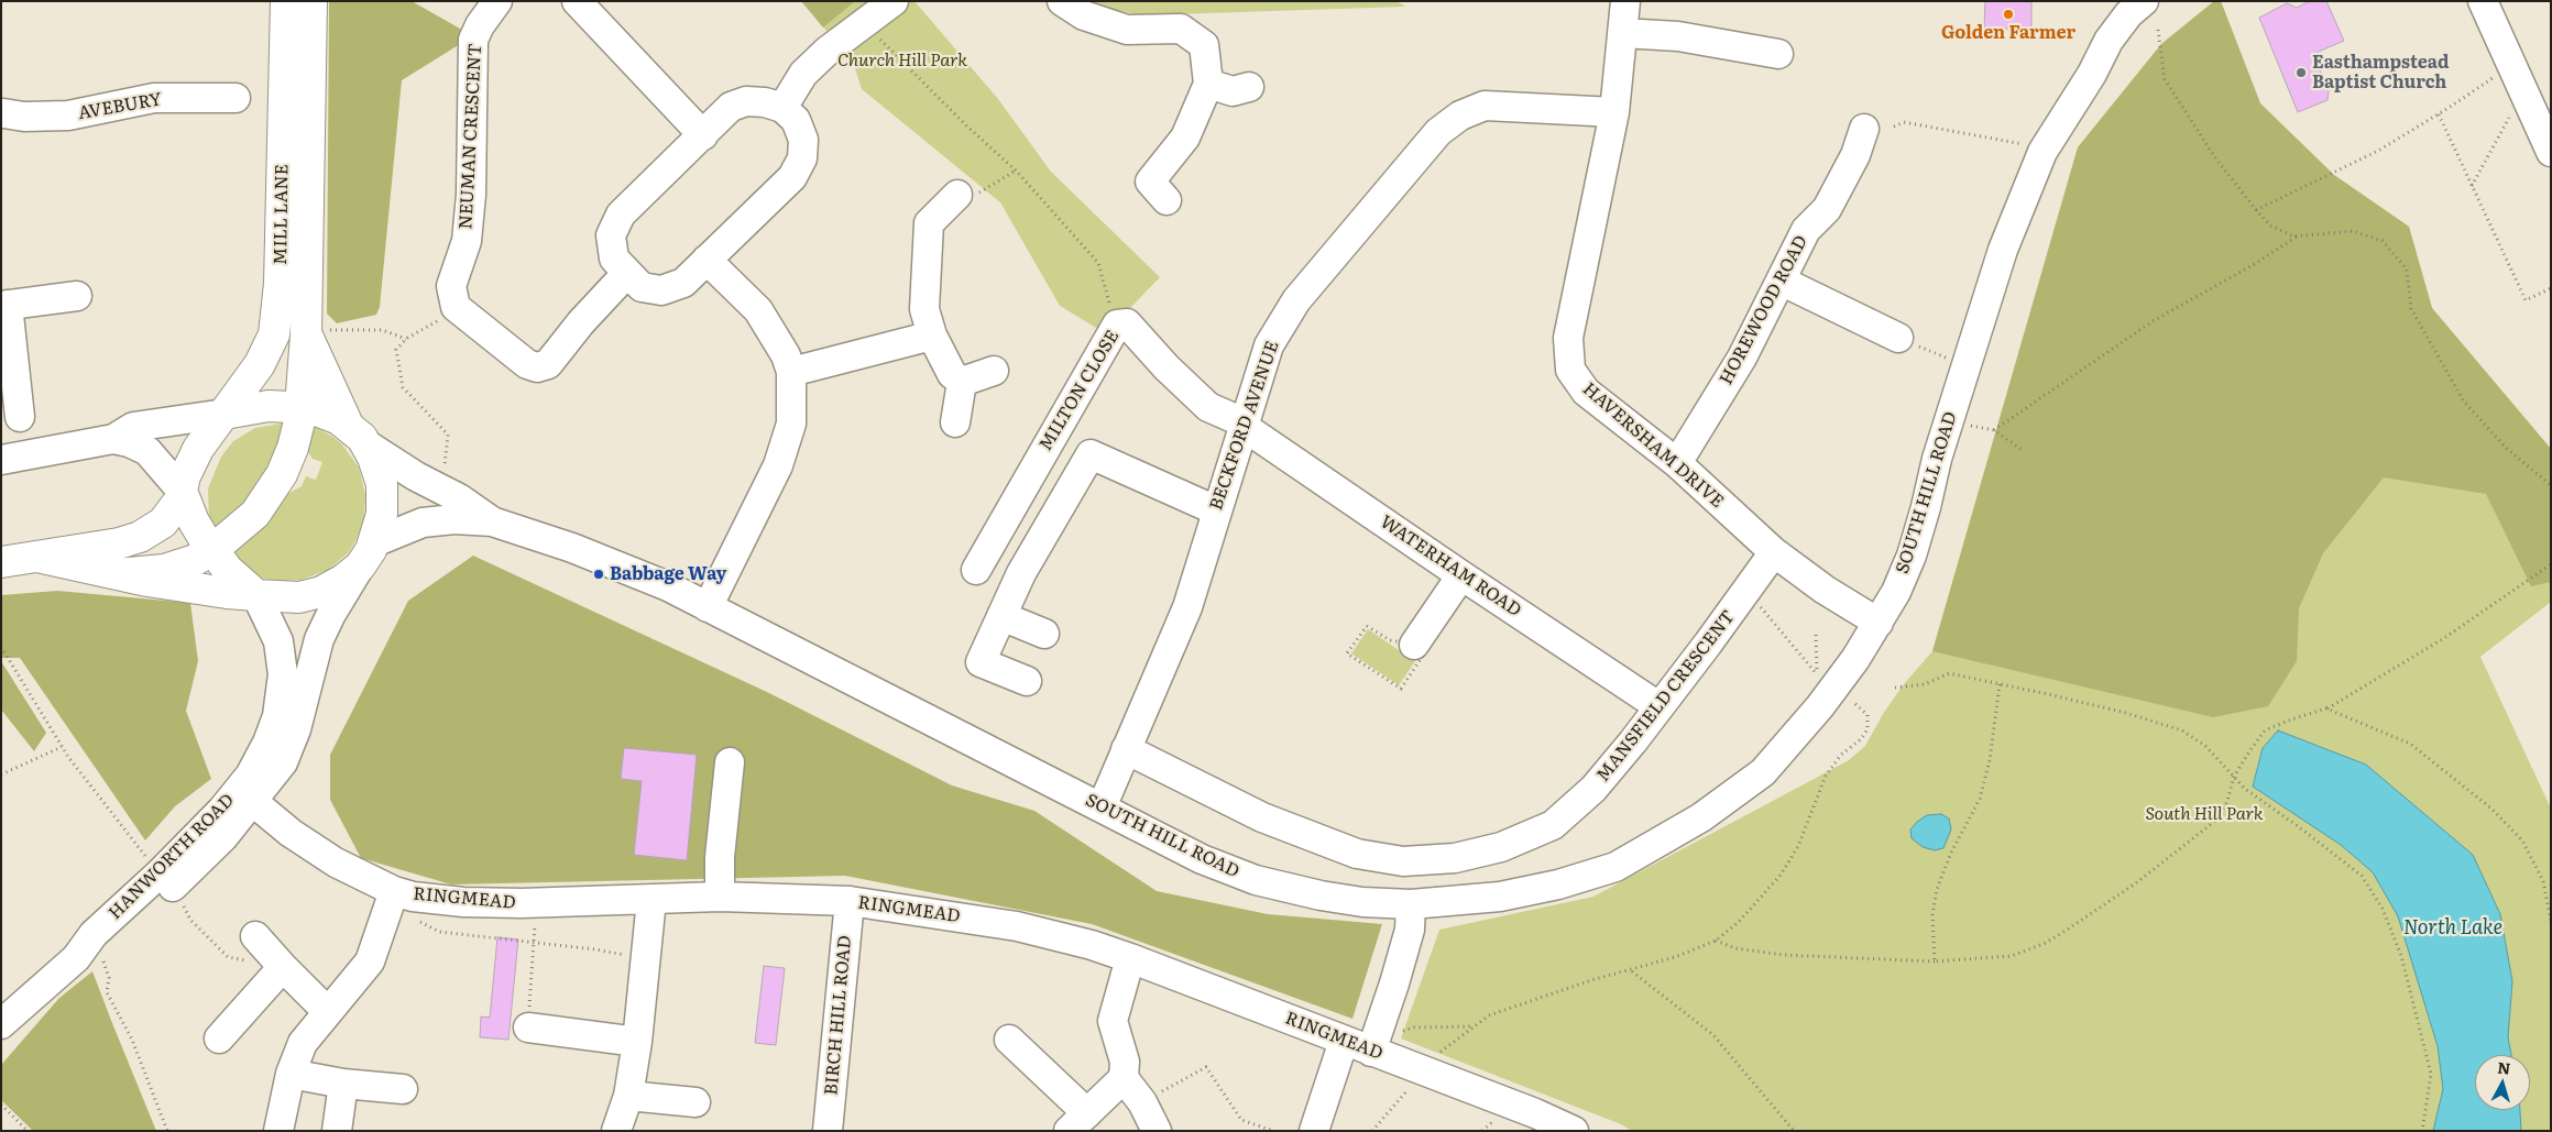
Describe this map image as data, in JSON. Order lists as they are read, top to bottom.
{
  "streets": {
    "main road": ["MILL LANE"],
    "street": [
      "AVEBURY",
      "NEUMAN CRESCENT",
      "HOREWOOD ROAD",
      "MILTON CLOSE",
      "BECKFORD AVENUE",
      "HAVERSHAM DRIVE",
      "SOUTH HILL ROAD",
      "WATERHAM ROAD",
      "MANSFIELD CRESCENT",
      "HANWORTH ROAD",
      "RINGMEAD",
      "BIRCH HILL ROAD"
    ]
  },
  "crossings": [
    ["MILL LANE", "SOUTH HILL ROAD"],
    ["MILL LANE", "HANWORTH ROAD"],
    ["HOREWOOD ROAD", "HAVERSHAM DRIVE"],
    ["MILTON CLOSE", "BECKFORD AVENUE"],
    ["MILTON CLOSE", "WATERHAM ROAD"],
    ["BECKFORD AVENUE", "HAVERSHAM DRIVE"],
    ["BECKFORD AVENUE", "SOUTH HILL ROAD"],
    ["BECKFORD AVENUE", "WATERHAM ROAD"],
    ["BECKFORD AVENUE", "MANSFIELD CRESCENT"],
    ["HAVERSHAM DRIVE", "SOUTH HILL ROAD"],
    ["HAVERSHAM DRIVE", "MANSFIELD CRESCENT"],
    ["WATERHAM ROAD", "MANSFIELD CRESCENT"],
    ["HANWORTH ROAD", "RINGMEAD"],
    ["RINGMEAD", "BIRCH HILL ROAD"]
  ],
  "water": ["North Lake"],
  "parks": ["Church Hill Park", "South Hill Park"],
  "places": ["Golden Farmer", "Easthampstead Baptist Church", "Babbage Way"],
  "north": "top"
}
